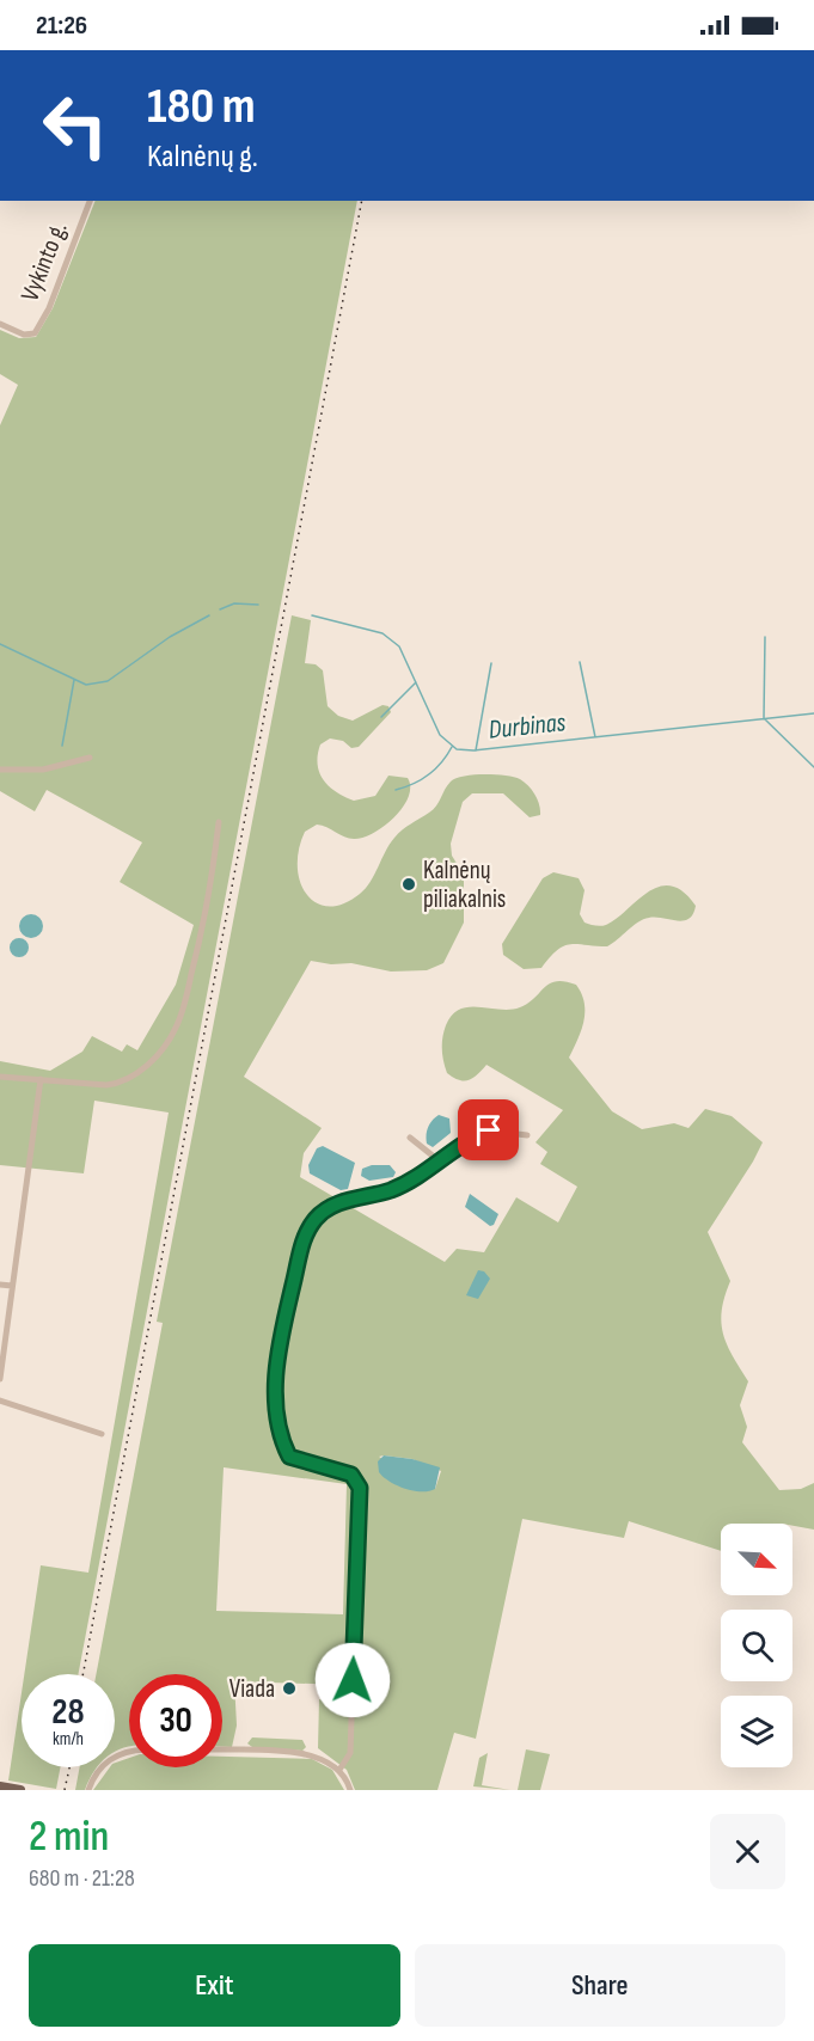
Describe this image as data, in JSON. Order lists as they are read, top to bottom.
{
  "streets": {
    "street": ["Vykinto g."]
  },
  "water": ["Durbinas"],
  "places": ["Kalnėnų piliakalnis", "Viada"],
  "north": "bottom right",
  "page": {
    "status": "21:26",
    "turn": ["180 m", "Kalnėnų g."],
    "speed": "28 km/h",
    "limit": "30",
    "heading": ["2 min", "680 m · 21:28"],
    "buttons": ["Exit", "Share"]
  }
}
